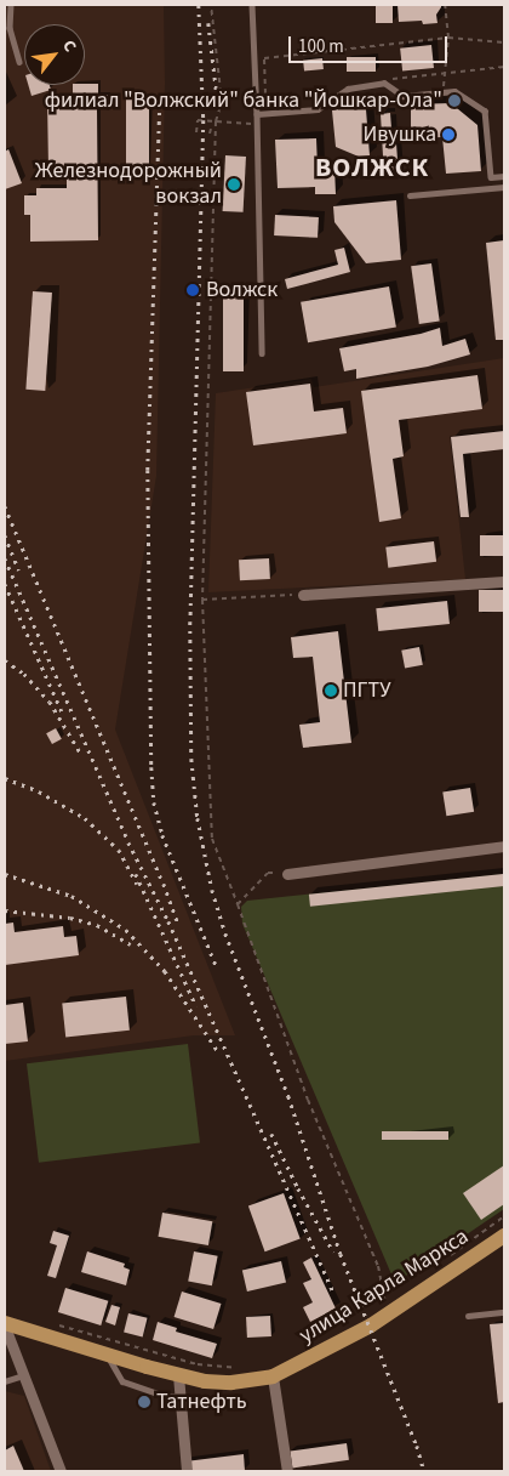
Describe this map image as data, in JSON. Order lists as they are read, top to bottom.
{
  "streets": {
    "main road": ["улица Карла Маркса"]
  },
  "districts": ["ВОЛЖСК"],
  "places": [
    "филиал \"Волжский\" банка \"Йошкар-Ола\"",
    "Ивушка",
    "Железнодорожный вокзал",
    "Волжск",
    "ПГТУ",
    "Татнефть"
  ],
  "scale_bar": "100 m",
  "north": "top right"
}
